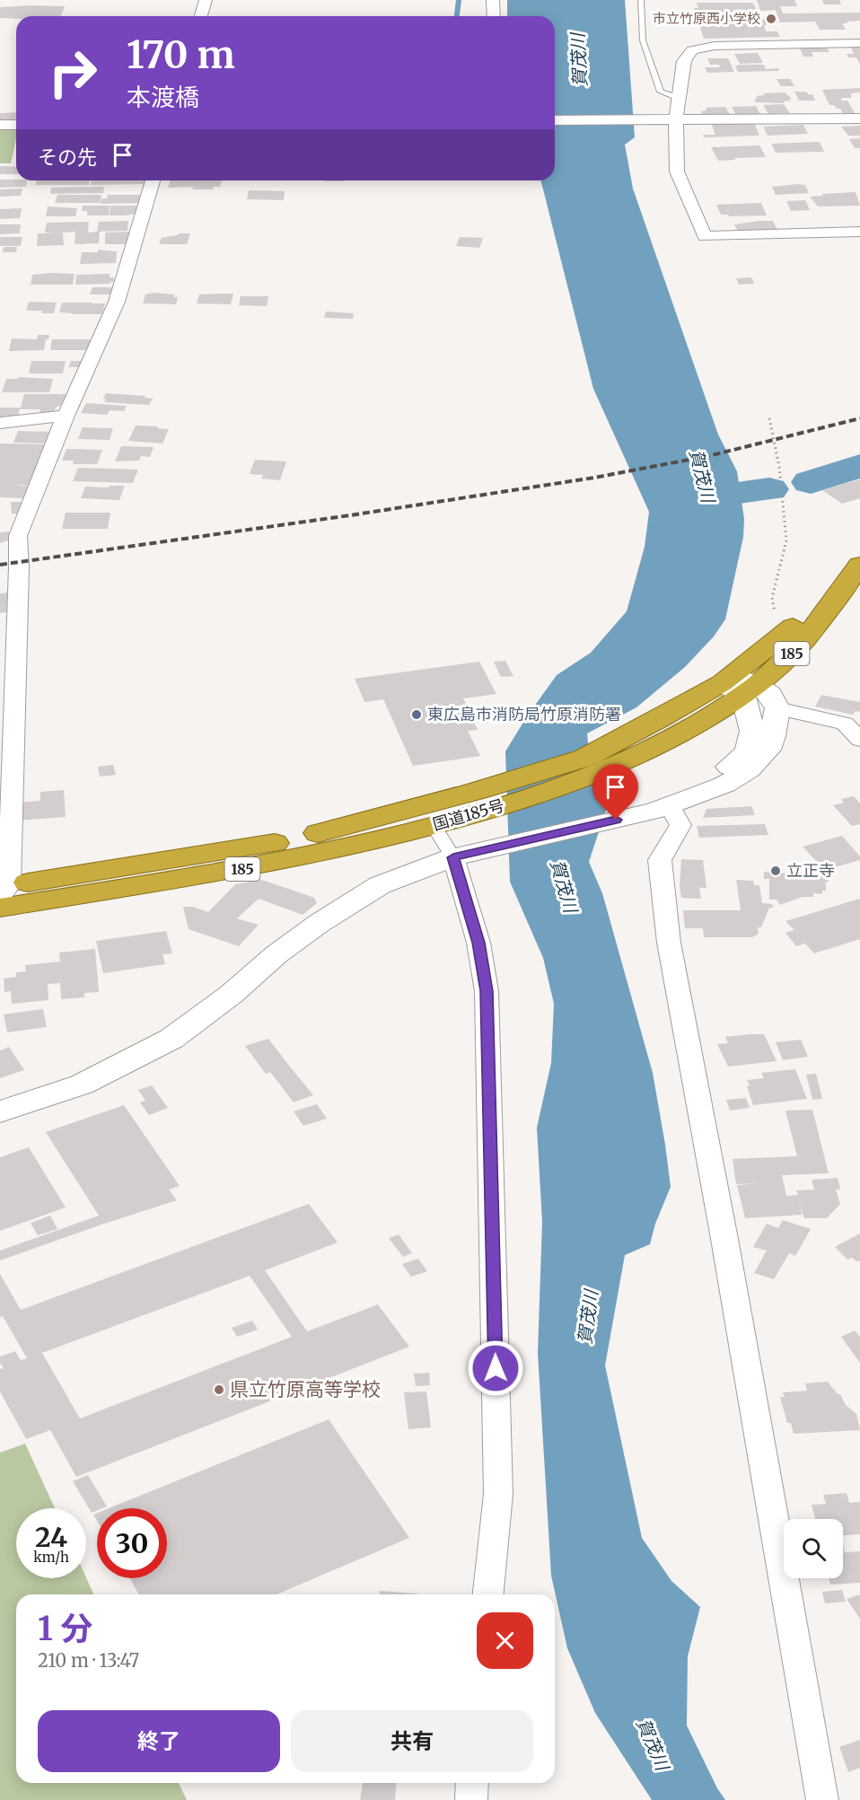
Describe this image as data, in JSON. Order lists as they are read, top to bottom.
{
  "streets": {
    "highway": ["185", "国道185号"]
  },
  "water": ["賀茂川"],
  "places": [
    "市立竹原西小学校",
    "東広島市消防局竹原消防署",
    "立正寺",
    "県立竹原高等学校"
  ],
  "page": {
    "turn": ["170 m", "本渡橋"],
    "then": "その先",
    "speed": "24 km/h",
    "limit": "30",
    "heading": ["1 分", "210 m · 13:47"],
    "buttons": ["終了", "共有"]
  }
}
